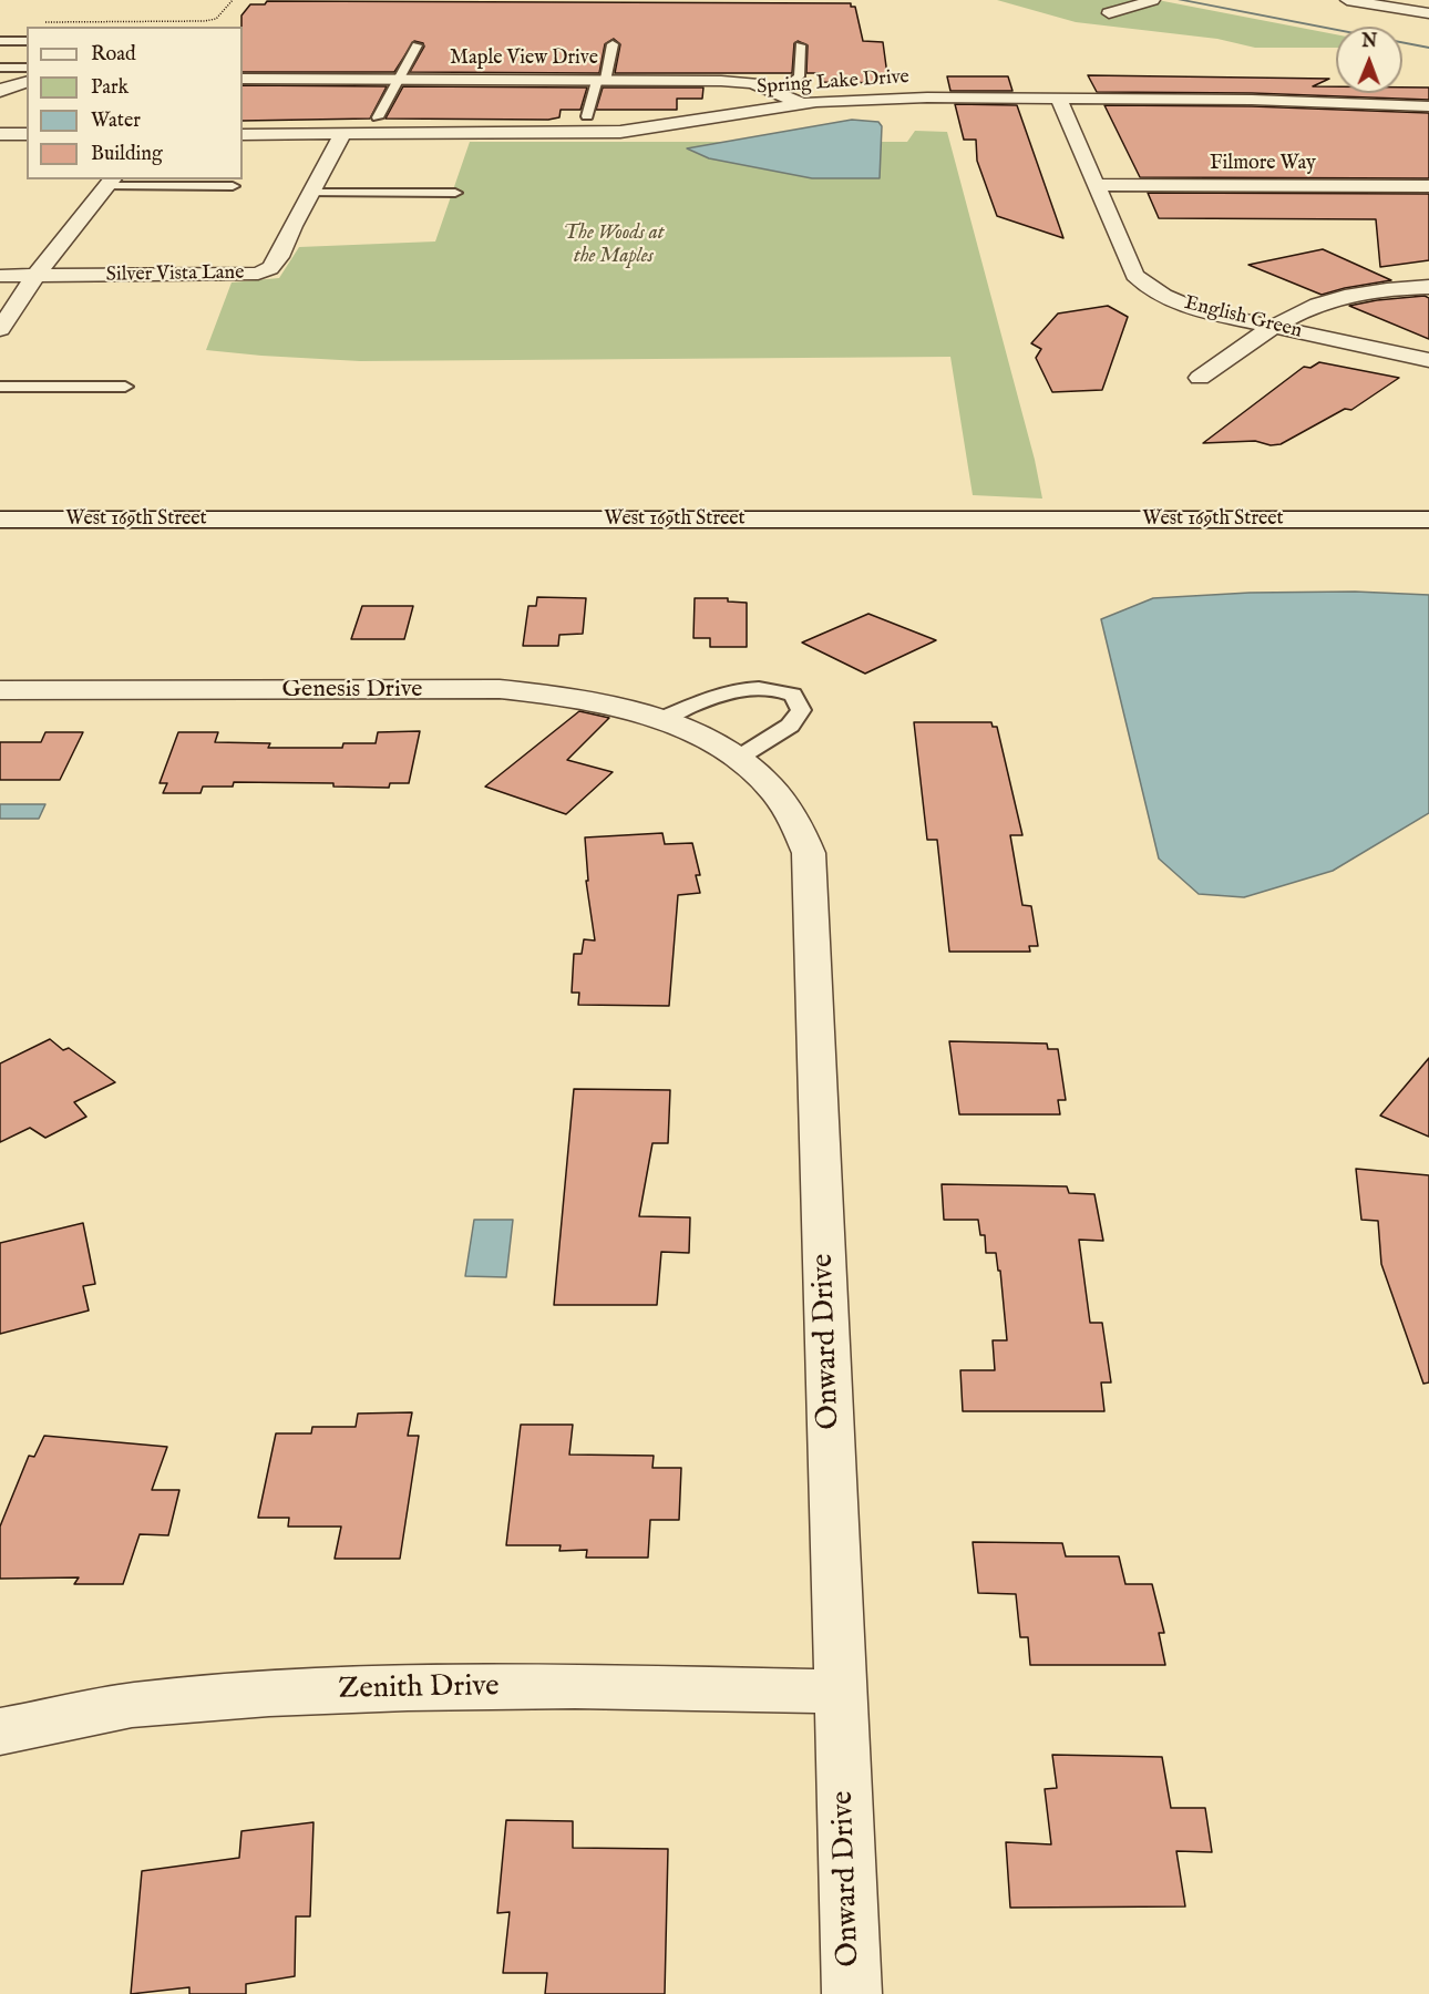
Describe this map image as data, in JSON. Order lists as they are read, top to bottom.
{
  "streets": {
    "street": [
      "Maple View Drive",
      "Spring Lake Drive",
      "Filmore Way",
      "Silver Vista Lane",
      "English Green",
      "West 169th Street",
      "Genesis Drive",
      "Onward Drive",
      "Zenith Drive"
    ]
  },
  "crossings": [
    ["Maple View Drive", "Spring Lake Drive"],
    ["Spring Lake Drive", "Silver Vista Lane"],
    ["Spring Lake Drive", "English Green"],
    ["Filmore Way", "English Green"],
    ["Genesis Drive", "Onward Drive"],
    ["Onward Drive", "Zenith Drive"]
  ],
  "parks": ["The Woods at the Maples"],
  "legend": [
    "Road",
    "Park",
    "Water",
    "Building"
  ],
  "north": "top"
}
